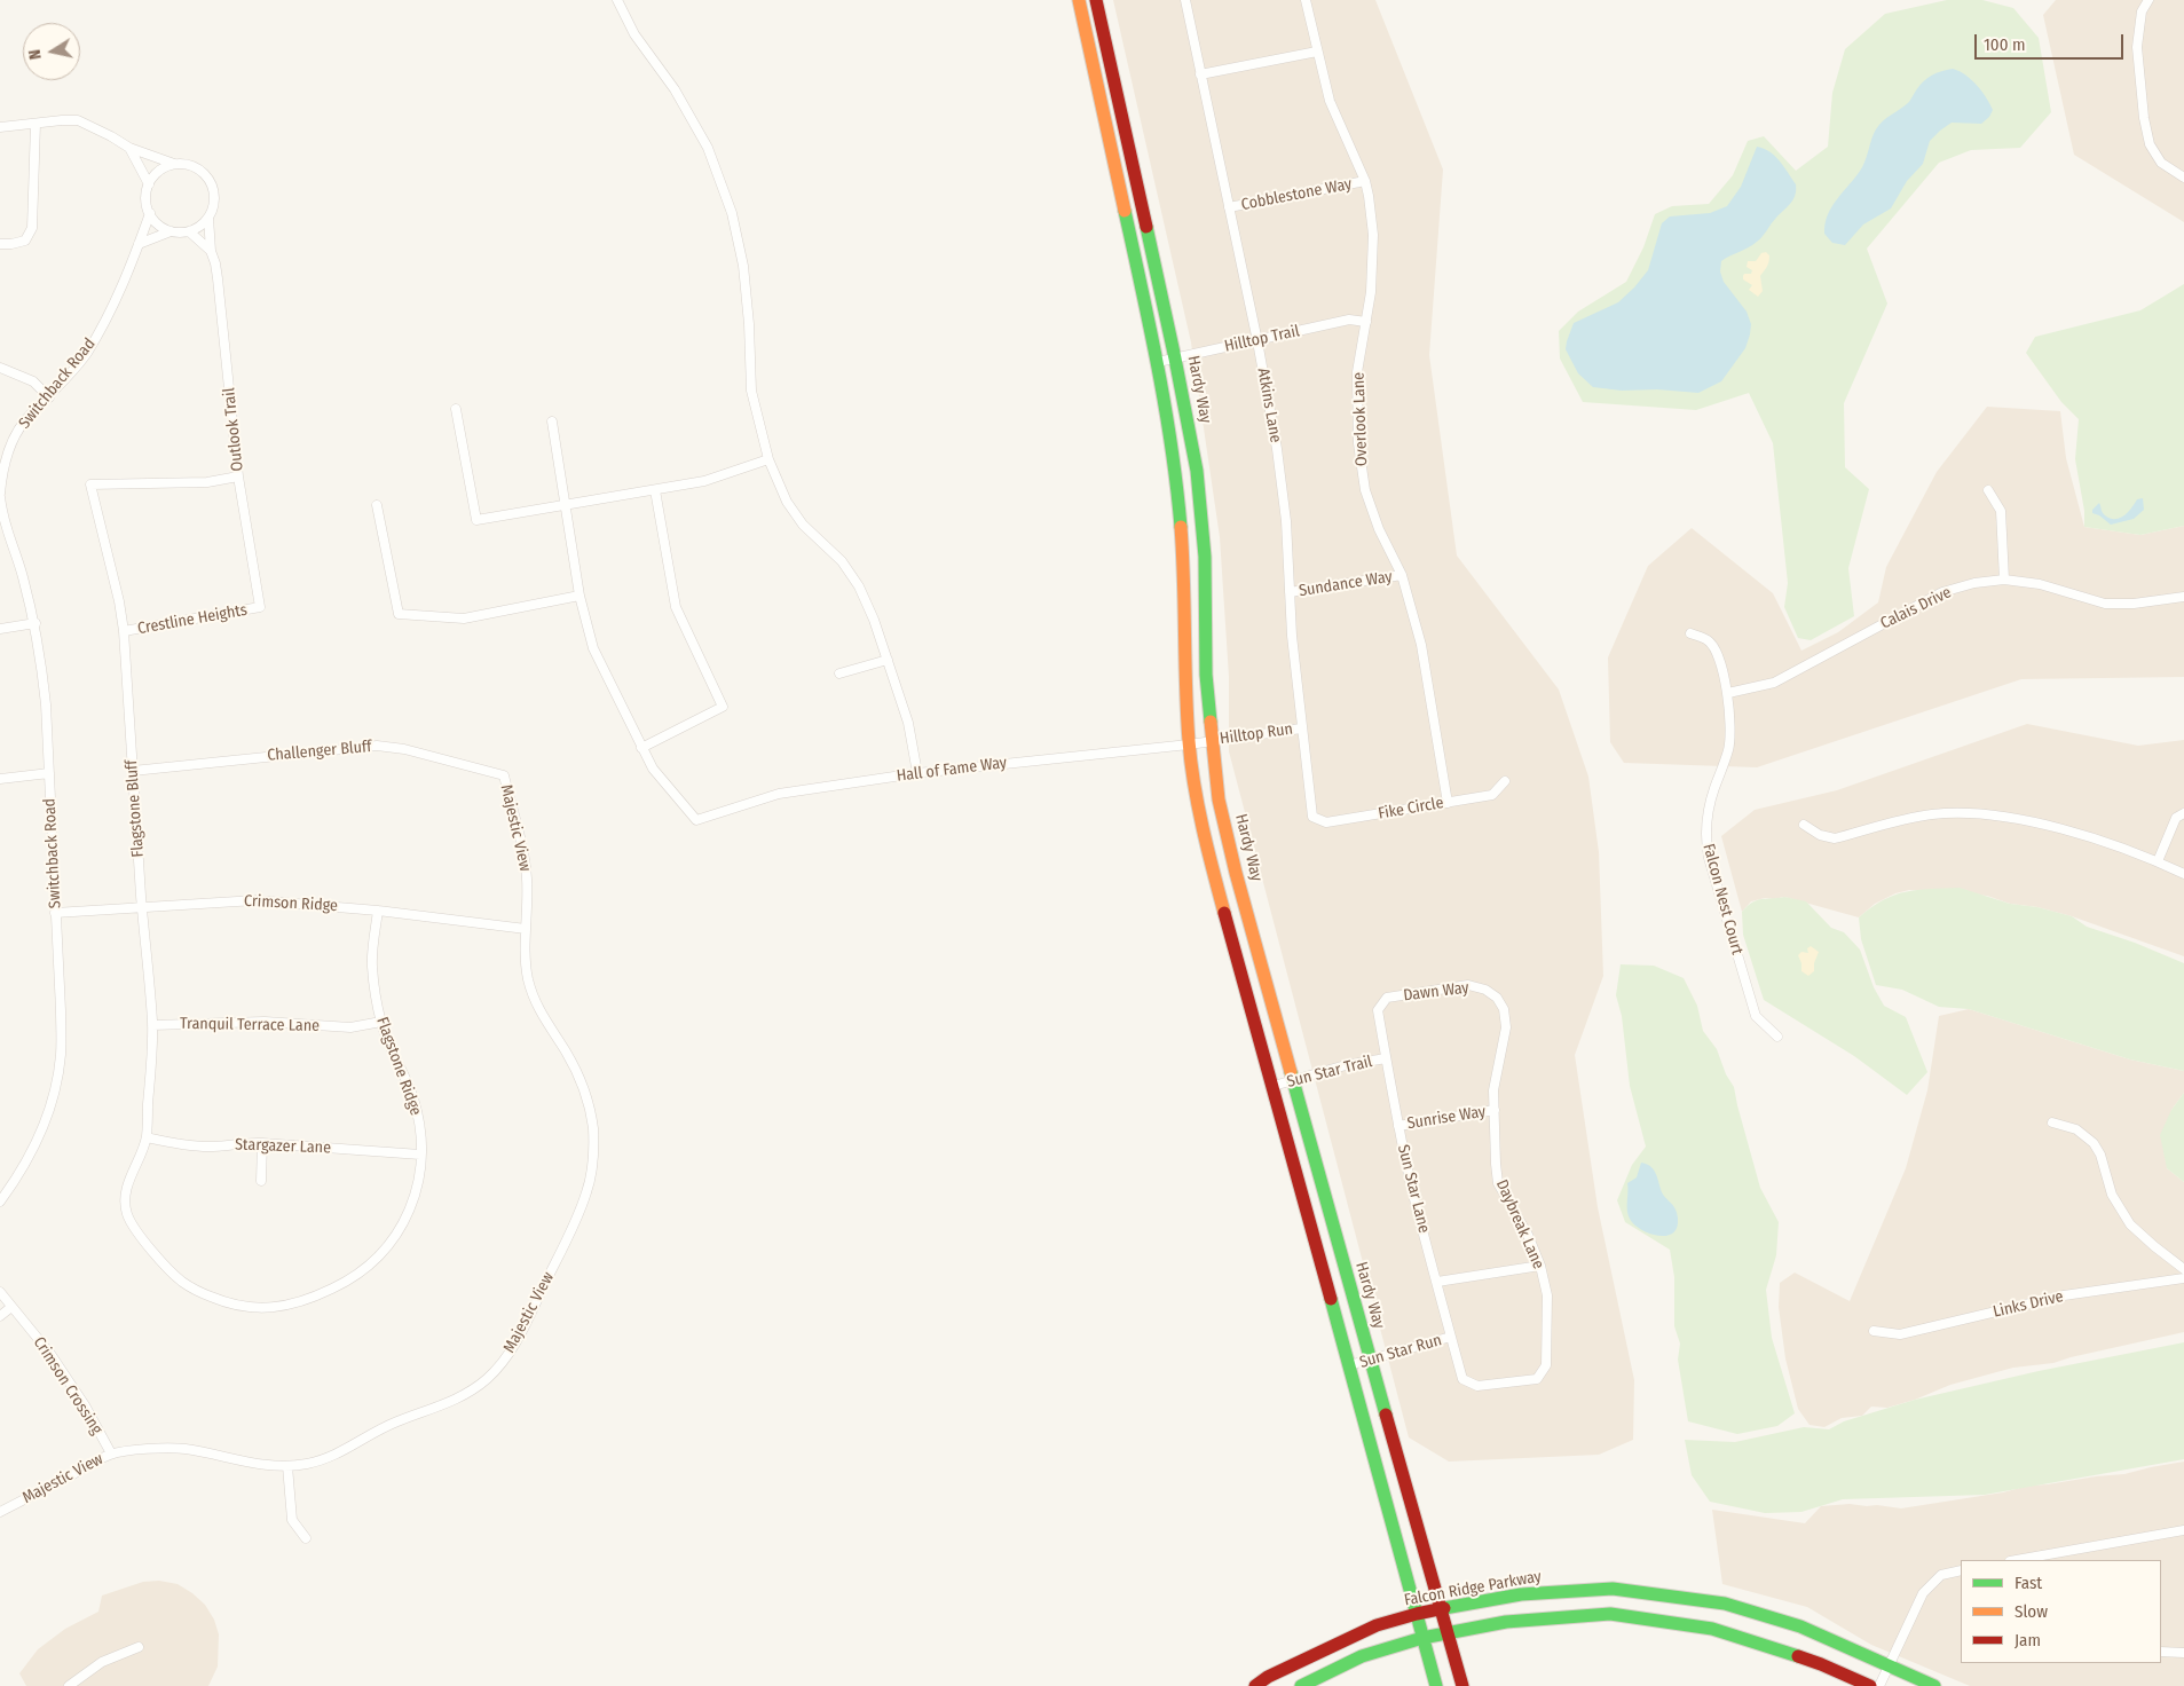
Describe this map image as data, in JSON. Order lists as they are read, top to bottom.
{
  "streets": {
    "main road": ["Hardy Way", "Falcon Ridge Parkway"],
    "street": [
      "Cobblestone Way",
      "Hilltop Trail",
      "Switchback Road",
      "Atkins Lane",
      "Overlook Lane",
      "Outlook Trail",
      "Sundance Way",
      "Calais Drive",
      "Crestline Heights",
      "Hilltop Run",
      "Challenger Bluff",
      "Hall of Fame Way",
      "Flagstone Bluff",
      "Fike Circle",
      "Majestic View",
      "Falcon Nest Court",
      "Crimson Ridge",
      "Dawn Way",
      "Tranquil Terrace Lane",
      "Flagstone Ridge",
      "Sun Star Trail",
      "Sunrise Way",
      "Stargazer Lane",
      "Sun Star Lane",
      "Daybreak Lane",
      "Links Drive",
      "Sun Star Run",
      "Crimson Crossing"
    ]
  },
  "crossings": [
    ["Cobblestone Way", "Atkins Lane"],
    ["Cobblestone Way", "Overlook Lane"],
    ["Hilltop Trail", "Hardy Way"],
    ["Hilltop Trail", "Atkins Lane"],
    ["Hilltop Trail", "Overlook Lane"],
    ["Switchback Road", "Outlook Trail"],
    ["Switchback Road", "Crimson Ridge"],
    ["Hardy Way", "Hilltop Run"],
    ["Hardy Way", "Hall of Fame Way"],
    ["Hardy Way", "Sun Star Trail"],
    ["Hardy Way", "Sun Star Run"],
    ["Hardy Way", "Falcon Ridge Parkway"],
    ["Atkins Lane", "Sundance Way"],
    ["Atkins Lane", "Hilltop Run"],
    ["Atkins Lane", "Fike Circle"],
    ["Overlook Lane", "Sundance Way"],
    ["Overlook Lane", "Fike Circle"],
    ["Outlook Trail", "Crestline Heights"],
    ["Outlook Trail", "Flagstone Bluff"],
    ["Calais Drive", "Falcon Nest Court"],
    ["Crestline Heights", "Flagstone Bluff"],
    ["Hilltop Run", "Hall of Fame Way"],
    ["Challenger Bluff", "Flagstone Bluff"],
    ["Challenger Bluff", "Majestic View"],
    ["Flagstone Bluff", "Crimson Ridge"],
    ["Flagstone Bluff", "Tranquil Terrace Lane"],
    ["Flagstone Bluff", "Flagstone Ridge"],
    ["Flagstone Bluff", "Stargazer Lane"],
    ["Majestic View", "Crimson Ridge"],
    ["Majestic View", "Crimson Crossing"],
    ["Crimson Ridge", "Flagstone Ridge"],
    ["Dawn Way", "Sun Star Lane"],
    ["Dawn Way", "Daybreak Lane"],
    ["Tranquil Terrace Lane", "Flagstone Ridge"],
    ["Flagstone Ridge", "Stargazer Lane"],
    ["Sun Star Trail", "Sun Star Lane"],
    ["Sunrise Way", "Sun Star Lane"],
    ["Sunrise Way", "Daybreak Lane"],
    ["Sun Star Lane", "Daybreak Lane"],
    ["Sun Star Lane", "Sun Star Run"]
  ],
  "legend": ["Fast", "Slow", "Jam"],
  "scale_bar": "100 m",
  "north": "left"
}
